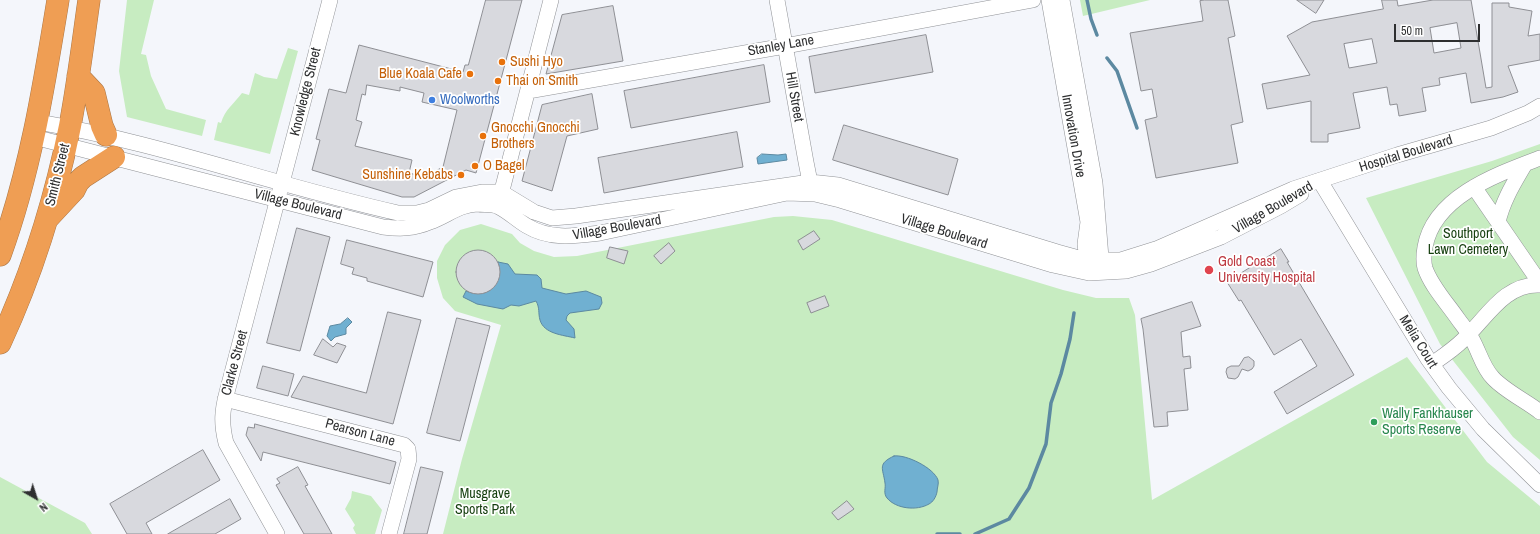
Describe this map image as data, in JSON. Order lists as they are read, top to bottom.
{
  "streets": {
    "highway": ["Smith Street"],
    "street": [
      "Stanley Lane",
      "Knowledge Street",
      "Hill Street",
      "Innovation Drive",
      "Hospital Boulevard",
      "Village Boulevard",
      "Melia Court",
      "Clarke Street",
      "Pearson Lane"
    ]
  },
  "crossings": [
    ["Stanley Lane", "Hill Street"],
    ["Knowledge Street", "Village Boulevard"],
    ["Knowledge Street", "Clarke Street"],
    ["Hill Street", "Village Boulevard"],
    ["Innovation Drive", "Village Boulevard"],
    ["Hospital Boulevard", "Village Boulevard"],
    ["Hospital Boulevard", "Melia Court"],
    ["Smith Street", "Village Boulevard"],
    ["Village Boulevard", "Melia Court"],
    ["Village Boulevard", "Clarke Street"],
    ["Clarke Street", "Pearson Lane"]
  ],
  "parks": ["Southport Lawn Cemetery", "Musgrave Sports Park"],
  "places": [
    "Sushi Hyo",
    "Blue Koala Cafe",
    "Thai on Smith",
    "Woolworths",
    "Gnocchi Gnocchi Brothers",
    "O Bagel",
    "Sunshine Kebabs",
    "Gold Coast University Hospital",
    "Wally Fankhauser Sports Reserve"
  ],
  "scale_bar": "50 m",
  "north": "bottom right"
}
